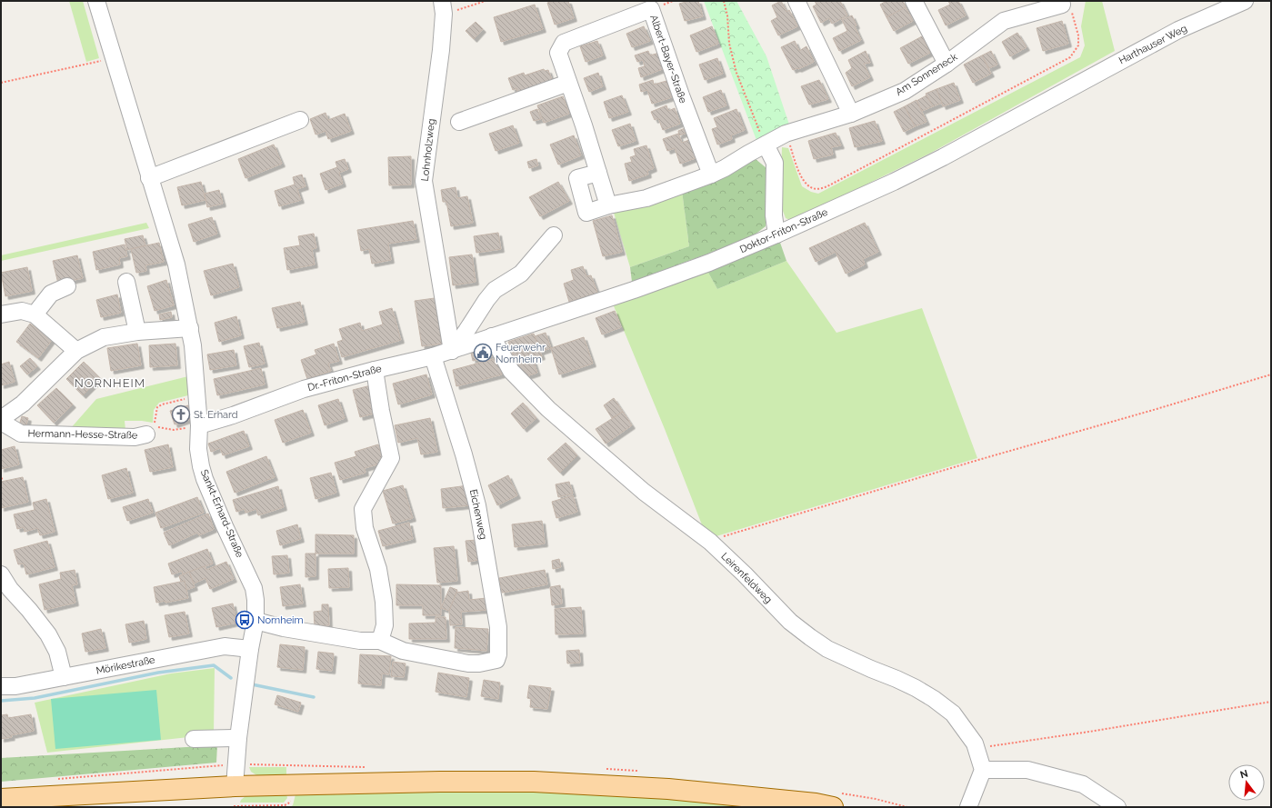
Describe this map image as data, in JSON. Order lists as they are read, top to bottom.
{
  "streets": {
    "street": [
      "Harthauser Weg",
      "Albert-Bayer-Straße",
      "Am Sonneneck",
      "Lohnholzweg",
      "Doktor-Friton-Straße",
      "Dr.-Friton-Straße",
      "Hermann-Hesse-Straße",
      "Sankt-Erhard-Straße",
      "Eichenweg",
      "Leirenfeldweg",
      "Mörikestraße"
    ]
  },
  "crossings": [
    ["Harthauser Weg", "Doktor-Friton-Straße"],
    ["Albert-Bayer-Straße", "Am Sonneneck"],
    ["Lohnholzweg", "Dr.-Friton-Straße"],
    ["Doktor-Friton-Straße", "Dr.-Friton-Straße"],
    ["Doktor-Friton-Straße", "Leirenfeldweg"],
    ["Dr.-Friton-Straße", "Sankt-Erhard-Straße"],
    ["Dr.-Friton-Straße", "Eichenweg"],
    ["Dr.-Friton-Straße", "Leirenfeldweg"],
    ["Sankt-Erhard-Straße", "Mörikestraße"]
  ],
  "districts": ["NORNHEIM"],
  "places": {
    "public building": ["Feuerwehr Nornheim"],
    "church": ["St. Erhard"],
    "bus stop": ["Nornheim"]
  },
  "north": "top"
}
